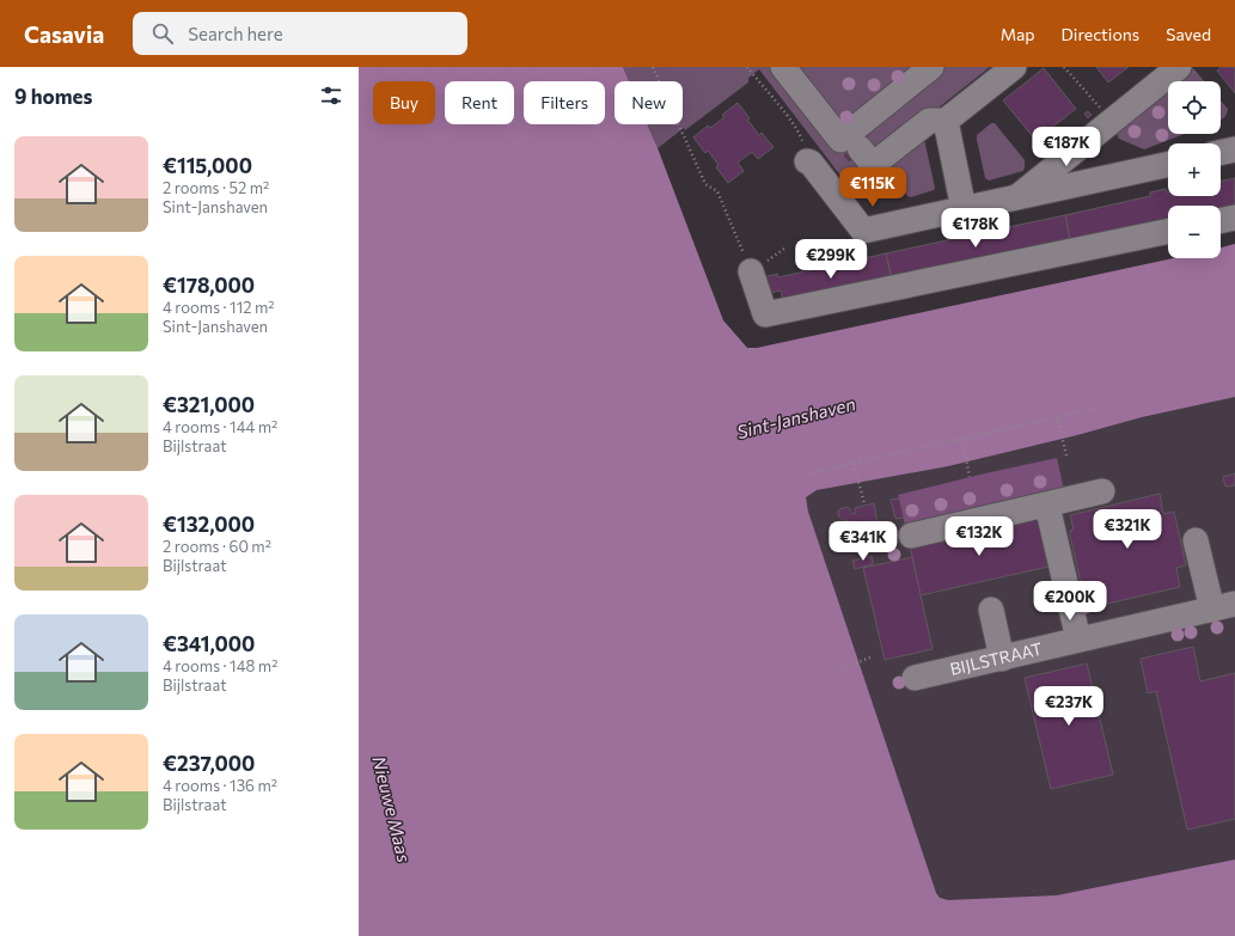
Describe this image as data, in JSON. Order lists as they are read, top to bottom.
{
  "streets": {
    "street": ["BIJLSTRAAT"]
  },
  "water": ["Sint-Janshaven", "Nieuwe Maas"],
  "page": {
    "header": "Casavia",
    "search": "Search here",
    "nav": ["Map", "Directions", "Saved"],
    "heading": "9 homes",
    "map_buttons": ["+", "−"],
    "chip": [
      "Buy",
      "Rent",
      "Filters",
      "New"
    ],
    "list": [
      {
        "name": "€115,000",
        "note": "2 rooms · 52 m² · Sint-Janshaven"
      },
      {
        "name": "€178,000",
        "note": "4 rooms · 112 m² · Sint-Janshaven"
      },
      {
        "name": "€321,000",
        "note": "4 rooms · 144 m² · Bijlstraat"
      },
      {
        "name": "€132,000",
        "note": "2 rooms · 60 m² · Bijlstraat"
      },
      {
        "name": "€341,000",
        "note": "4 rooms · 148 m² · Bijlstraat"
      },
      {
        "name": "€237,000",
        "note": "4 rooms · 136 m² · Bijlstraat"
      }
    ],
    "price": [
      "€187K",
      "€115K",
      "€178K",
      "€299K",
      "€321K",
      "€132K",
      "€341K",
      "€200K",
      "€237K"
    ]
  }
}
